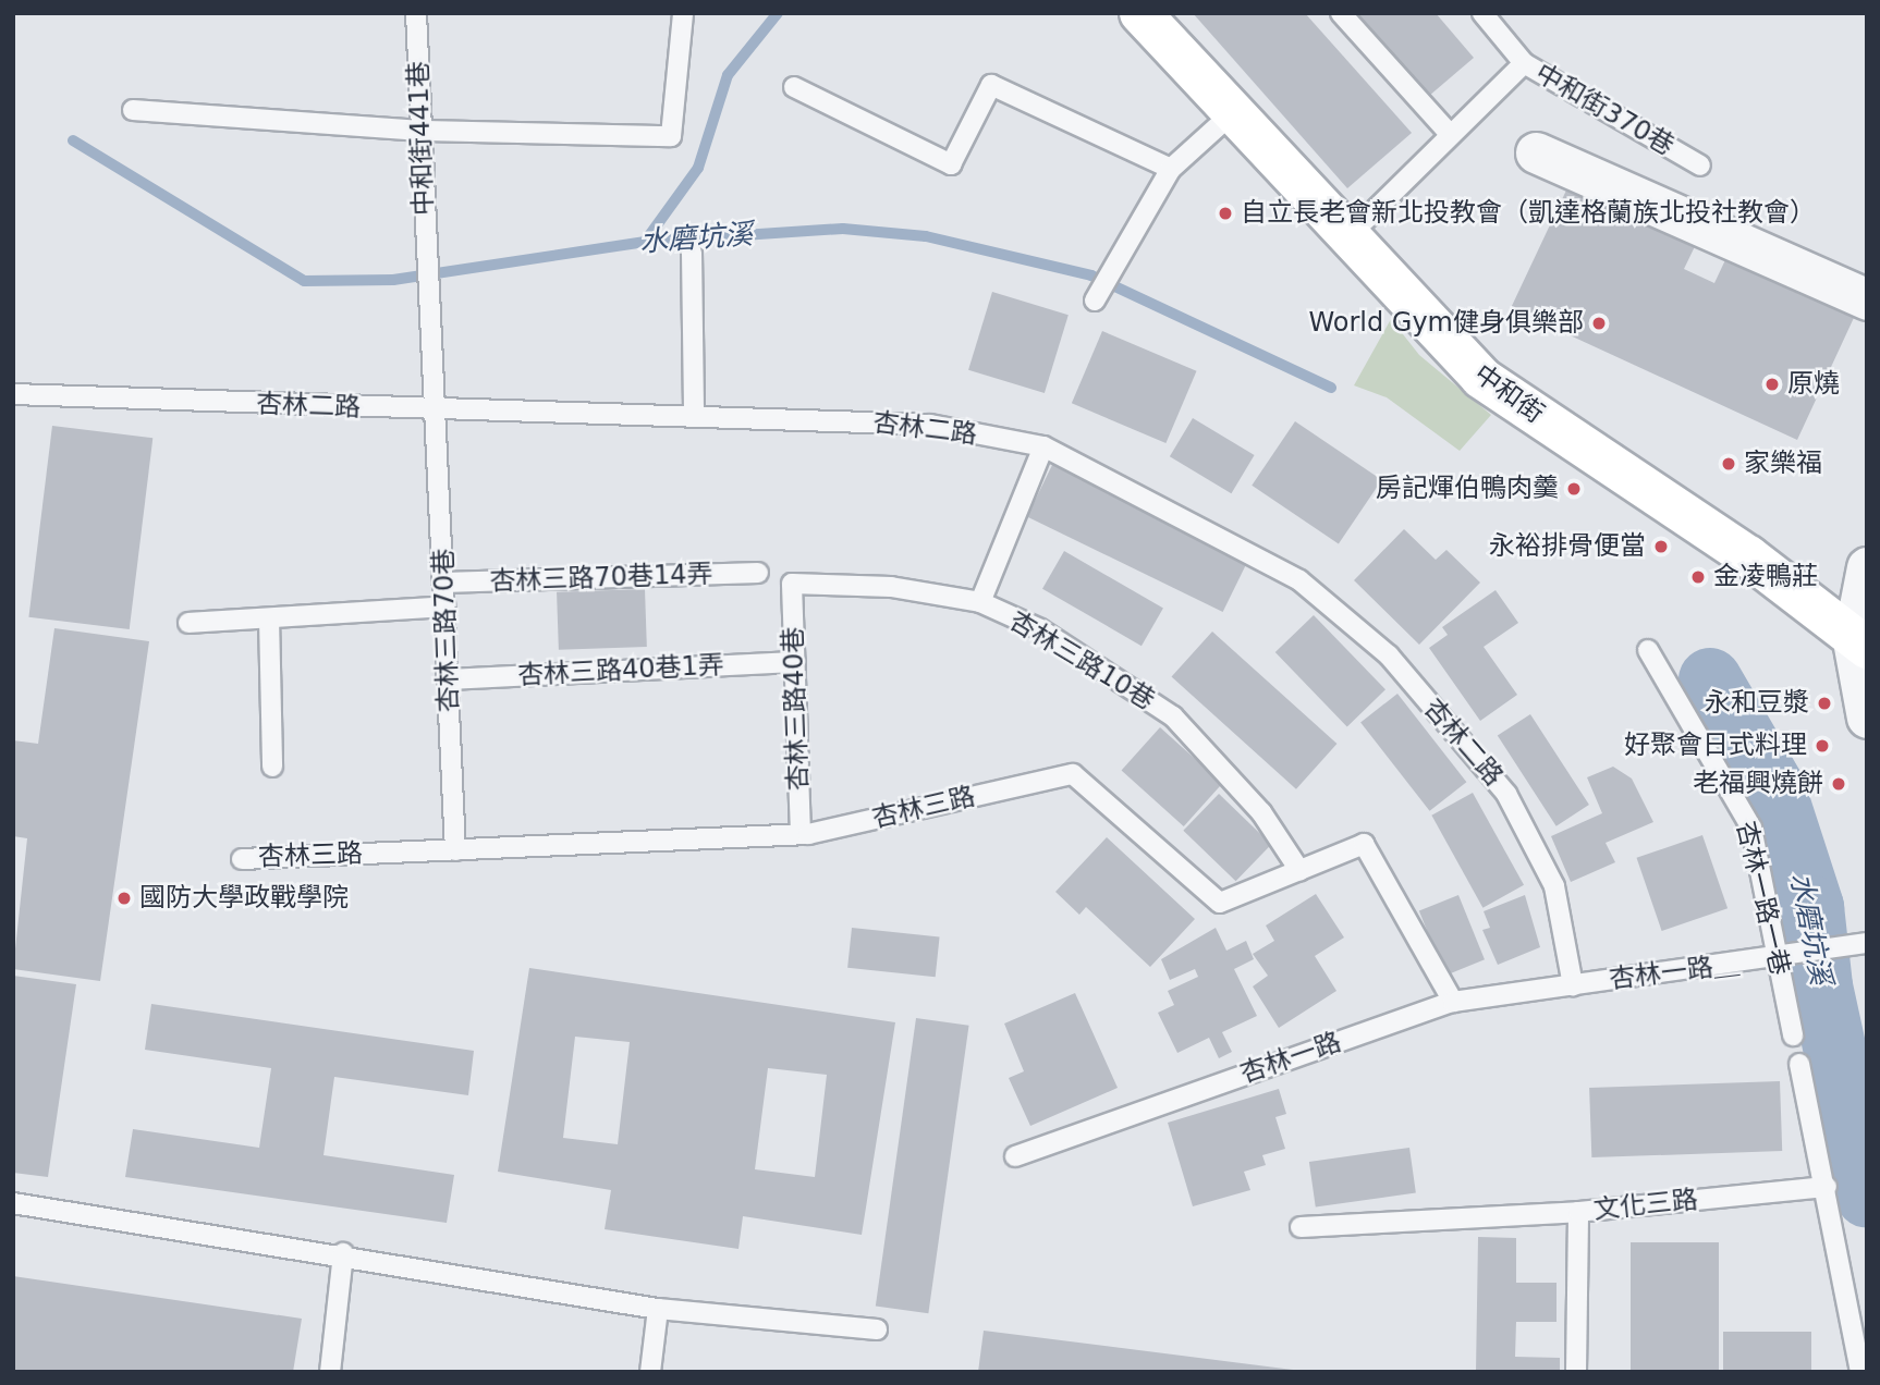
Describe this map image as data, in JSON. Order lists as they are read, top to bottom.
{
  "streets": {
    "street": ["中和街"],
    "lane": [
      "中和街370巷",
      "中和街441巷",
      "杏林二路",
      "杏林三路70巷14弄",
      "杏林三路70巷",
      "杏林三路10巷",
      "杏林三路40巷1弄",
      "杏林三路40巷",
      "杏林三路",
      "杏林一路一巷",
      "杏林一路＿",
      "杏林一路",
      "文化三路"
    ]
  },
  "crossings": [
    ["中和街370巷", "中和街"],
    ["中和街441巷", "杏林三路70巷"],
    ["杏林二路", "杏林三路70巷"],
    ["杏林二路", "杏林一路＿"],
    ["杏林二路", "杏林一路"],
    ["杏林三路70巷14弄", "杏林三路70巷"],
    ["杏林三路70巷", "杏林三路40巷1弄"],
    ["杏林三路70巷", "杏林三路"],
    ["杏林三路10巷", "杏林三路40巷"],
    ["杏林三路10巷", "杏林三路"],
    ["杏林三路40巷1弄", "杏林三路40巷"],
    ["杏林三路40巷", "杏林三路"],
    ["杏林三路", "杏林一路"],
    ["杏林一路一巷", "杏林一路＿"],
    ["杏林一路＿", "杏林一路"]
  ],
  "water": ["水磨坑溪"],
  "places": [
    "自立長老會新北投教會（凱達格蘭族北投社教會）",
    "World Gym健身俱樂部",
    "原燒",
    "家樂福",
    "房記煇伯鴨肉羹",
    "永裕排骨便當",
    "金凌鴨莊",
    "永和豆漿",
    "好聚會日式料理",
    "老福興燒餅",
    "國防大學政戰學院"
  ]
}
